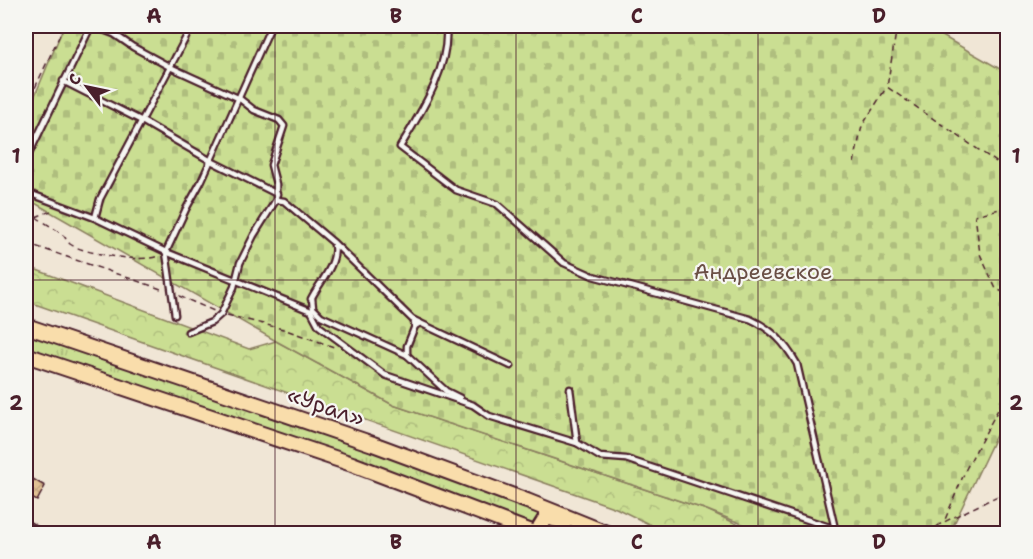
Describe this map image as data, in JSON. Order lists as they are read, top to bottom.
{
  "streets": {
    "main road": ["«Урал»"]
  },
  "parks": ["Андреевское"],
  "north": "top left",
  "grid": {
    "columns": [
      "A",
      "B",
      "C",
      "D"
    ],
    "rows": ["1", "2"]
  }
}
